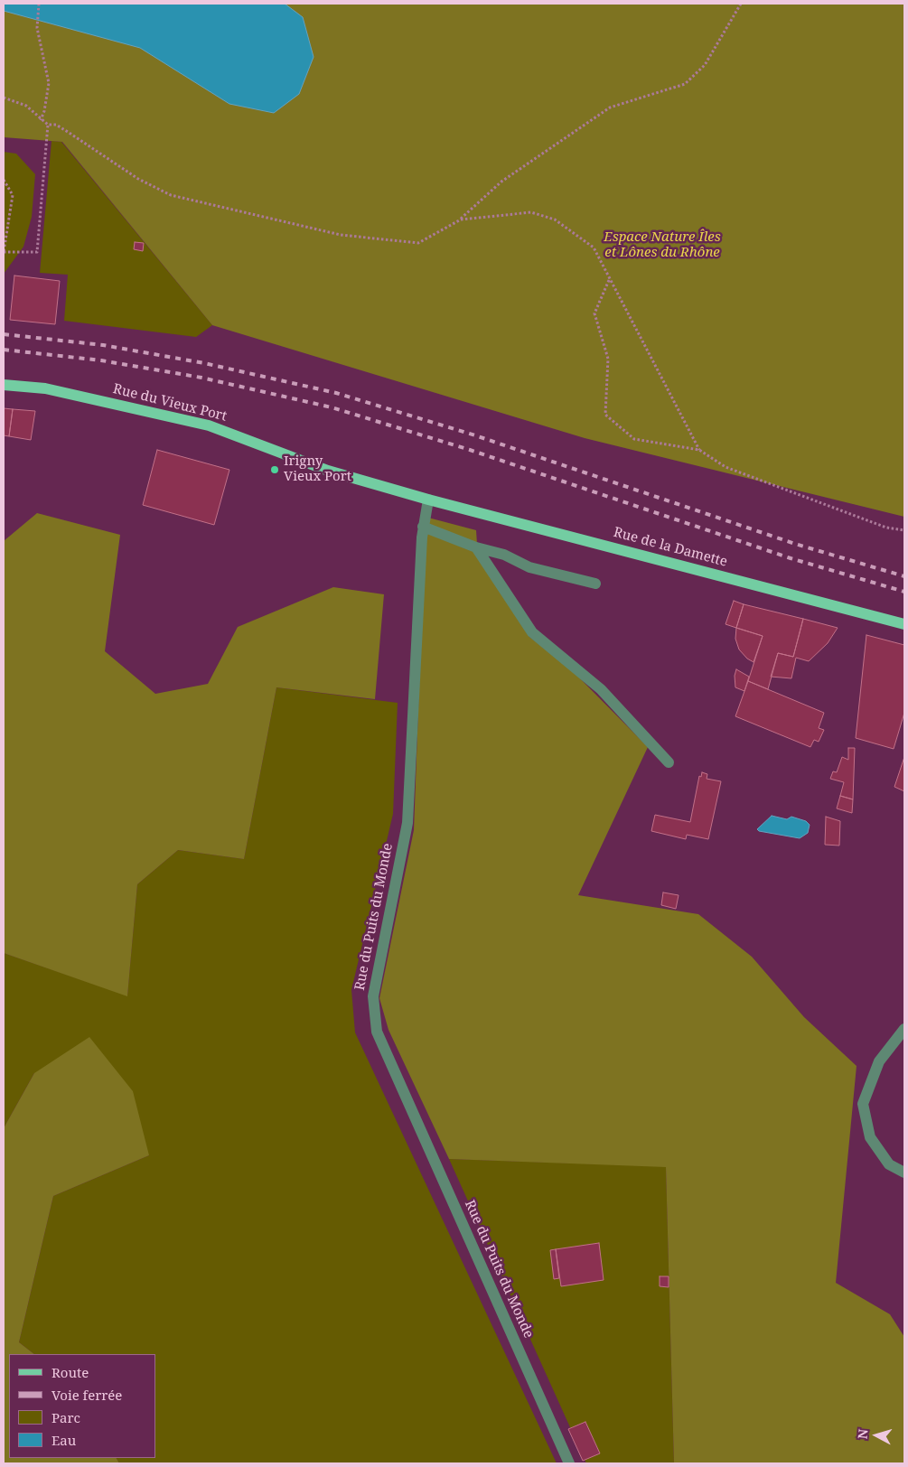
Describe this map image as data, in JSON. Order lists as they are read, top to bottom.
{
  "streets": {
    "main road": ["Rue du Vieux Port", "Rue de la Damette"],
    "street": ["Rue du Puits du Monde"]
  },
  "crossings": [
    ["Rue du Vieux Port", "Rue de la Damette"],
    ["Rue du Vieux Port", "Rue du Puits du Monde"],
    ["Rue de la Damette", "Rue du Puits du Monde"]
  ],
  "parks": ["Espace Nature Îles et Lônes du Rhône"],
  "places": ["Irigny Vieux Port"],
  "legend": [
    "Route",
    "Voie ferrée",
    "Parc",
    "Eau"
  ],
  "north": "left"
}
